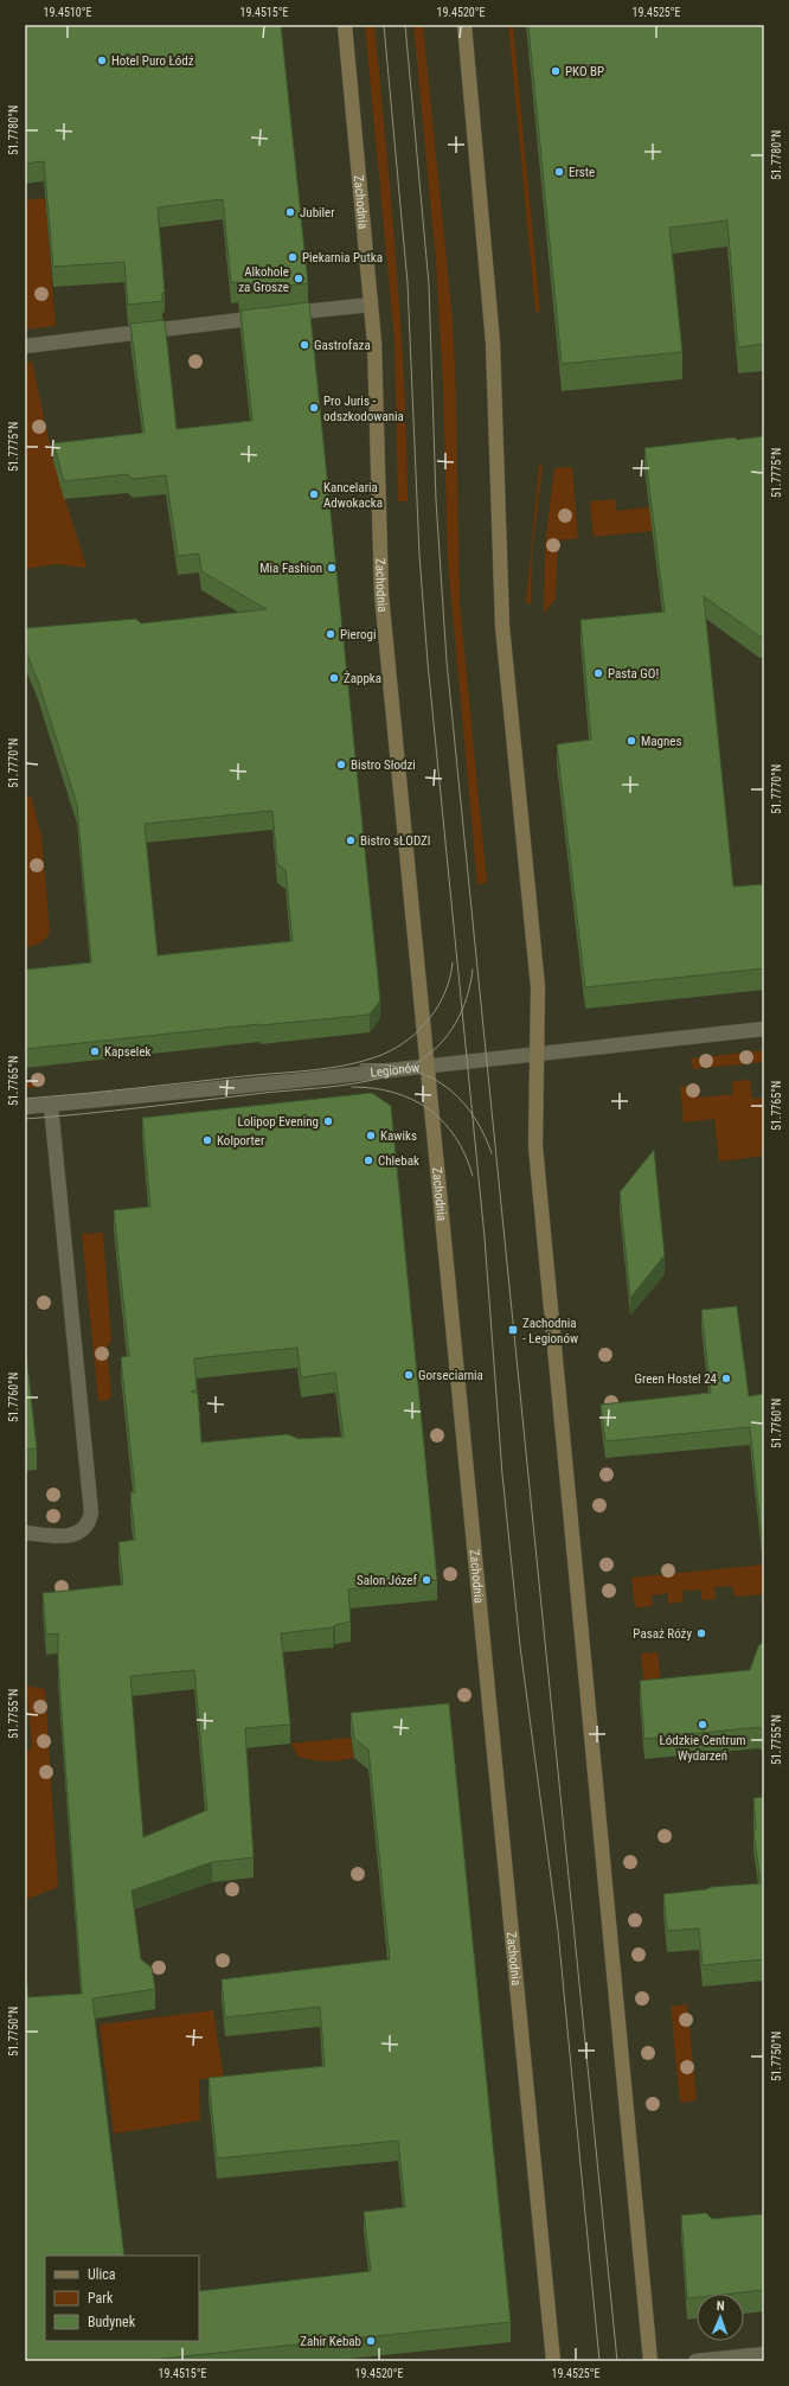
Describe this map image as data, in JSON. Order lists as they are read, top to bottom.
{
  "streets": {
    "main road": ["Zachodnia"],
    "street": ["Legionów"]
  },
  "crossings": [
    ["Zachodnia", "Legionów"]
  ],
  "places": {
    "other": [
      "Hotel Puro Łódź",
      "PKO BP",
      "Erste",
      "Jubiler",
      "Piekarnia Putka",
      "Alkohole za Grosze",
      "Gastrofaza",
      "Pro Juris - odszkodowania",
      "Kancelaria Adwokacka",
      "Mia Fashion",
      "Pierogi",
      "Pasta GO!",
      "Żappka",
      "Magnes",
      "Bistro Słodzi",
      "Bistro sŁODZI",
      "Kapselek",
      "Lolipop Evening",
      "Kawiks",
      "Kolporter",
      "Chlebak",
      "Gorseciarnia",
      "Green Hostel 24",
      "Salon Józef",
      "Pasaż Róży",
      "Łódzkie Centrum Wydarzeń",
      "Zahir Kebab"
    ],
    "transit": ["Zachodnia - Legionów"]
  },
  "legend": ["Ulica", "Park", "Budynek"],
  "north": "top",
  "coordinates": [
    "19.4510°E",
    "19.4515°E",
    "19.4520°E",
    "19.4525°E",
    "51.7780°N",
    "51.7775°N",
    "51.7770°N",
    "51.7765°N",
    "51.7760°N",
    "51.7755°N",
    "51.7750°N"
  ]
}
